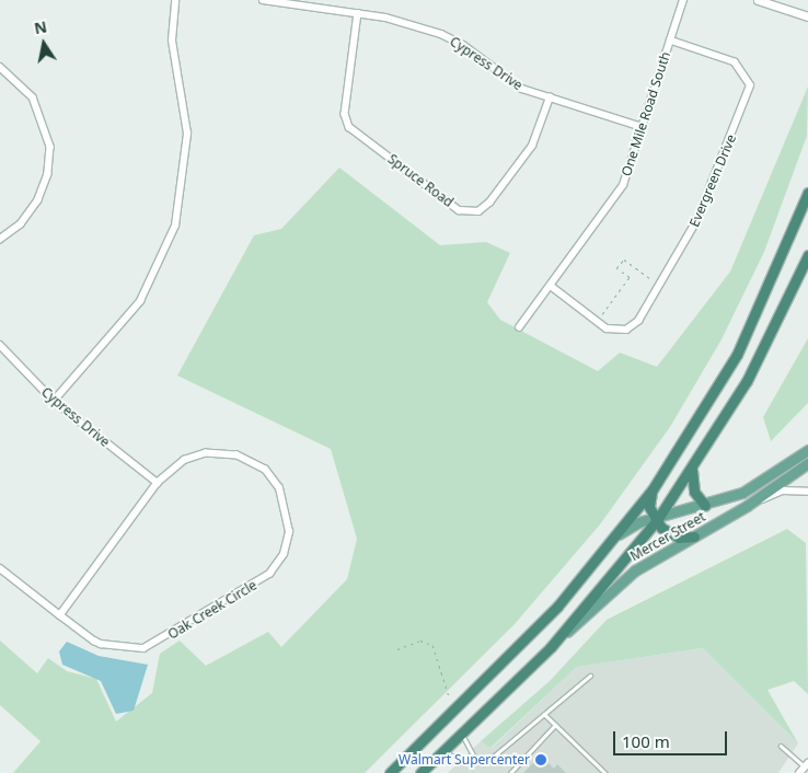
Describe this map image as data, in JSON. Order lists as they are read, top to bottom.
{
  "streets": {
    "main road": ["Mercer Street"],
    "street": [
      "Cypress Drive",
      "One Mile Road South",
      "Spruce Road",
      "Evergreen Drive",
      "Oak Creek Circle"
    ]
  },
  "crossings": [
    ["Cypress Drive", "One Mile Road South"],
    ["Cypress Drive", "Spruce Road"],
    ["Cypress Drive", "Oak Creek Circle"],
    ["One Mile Road South", "Evergreen Drive"]
  ],
  "places": ["Walmart Supercenter"],
  "scale_bar": "100 m",
  "north": "top"
}
